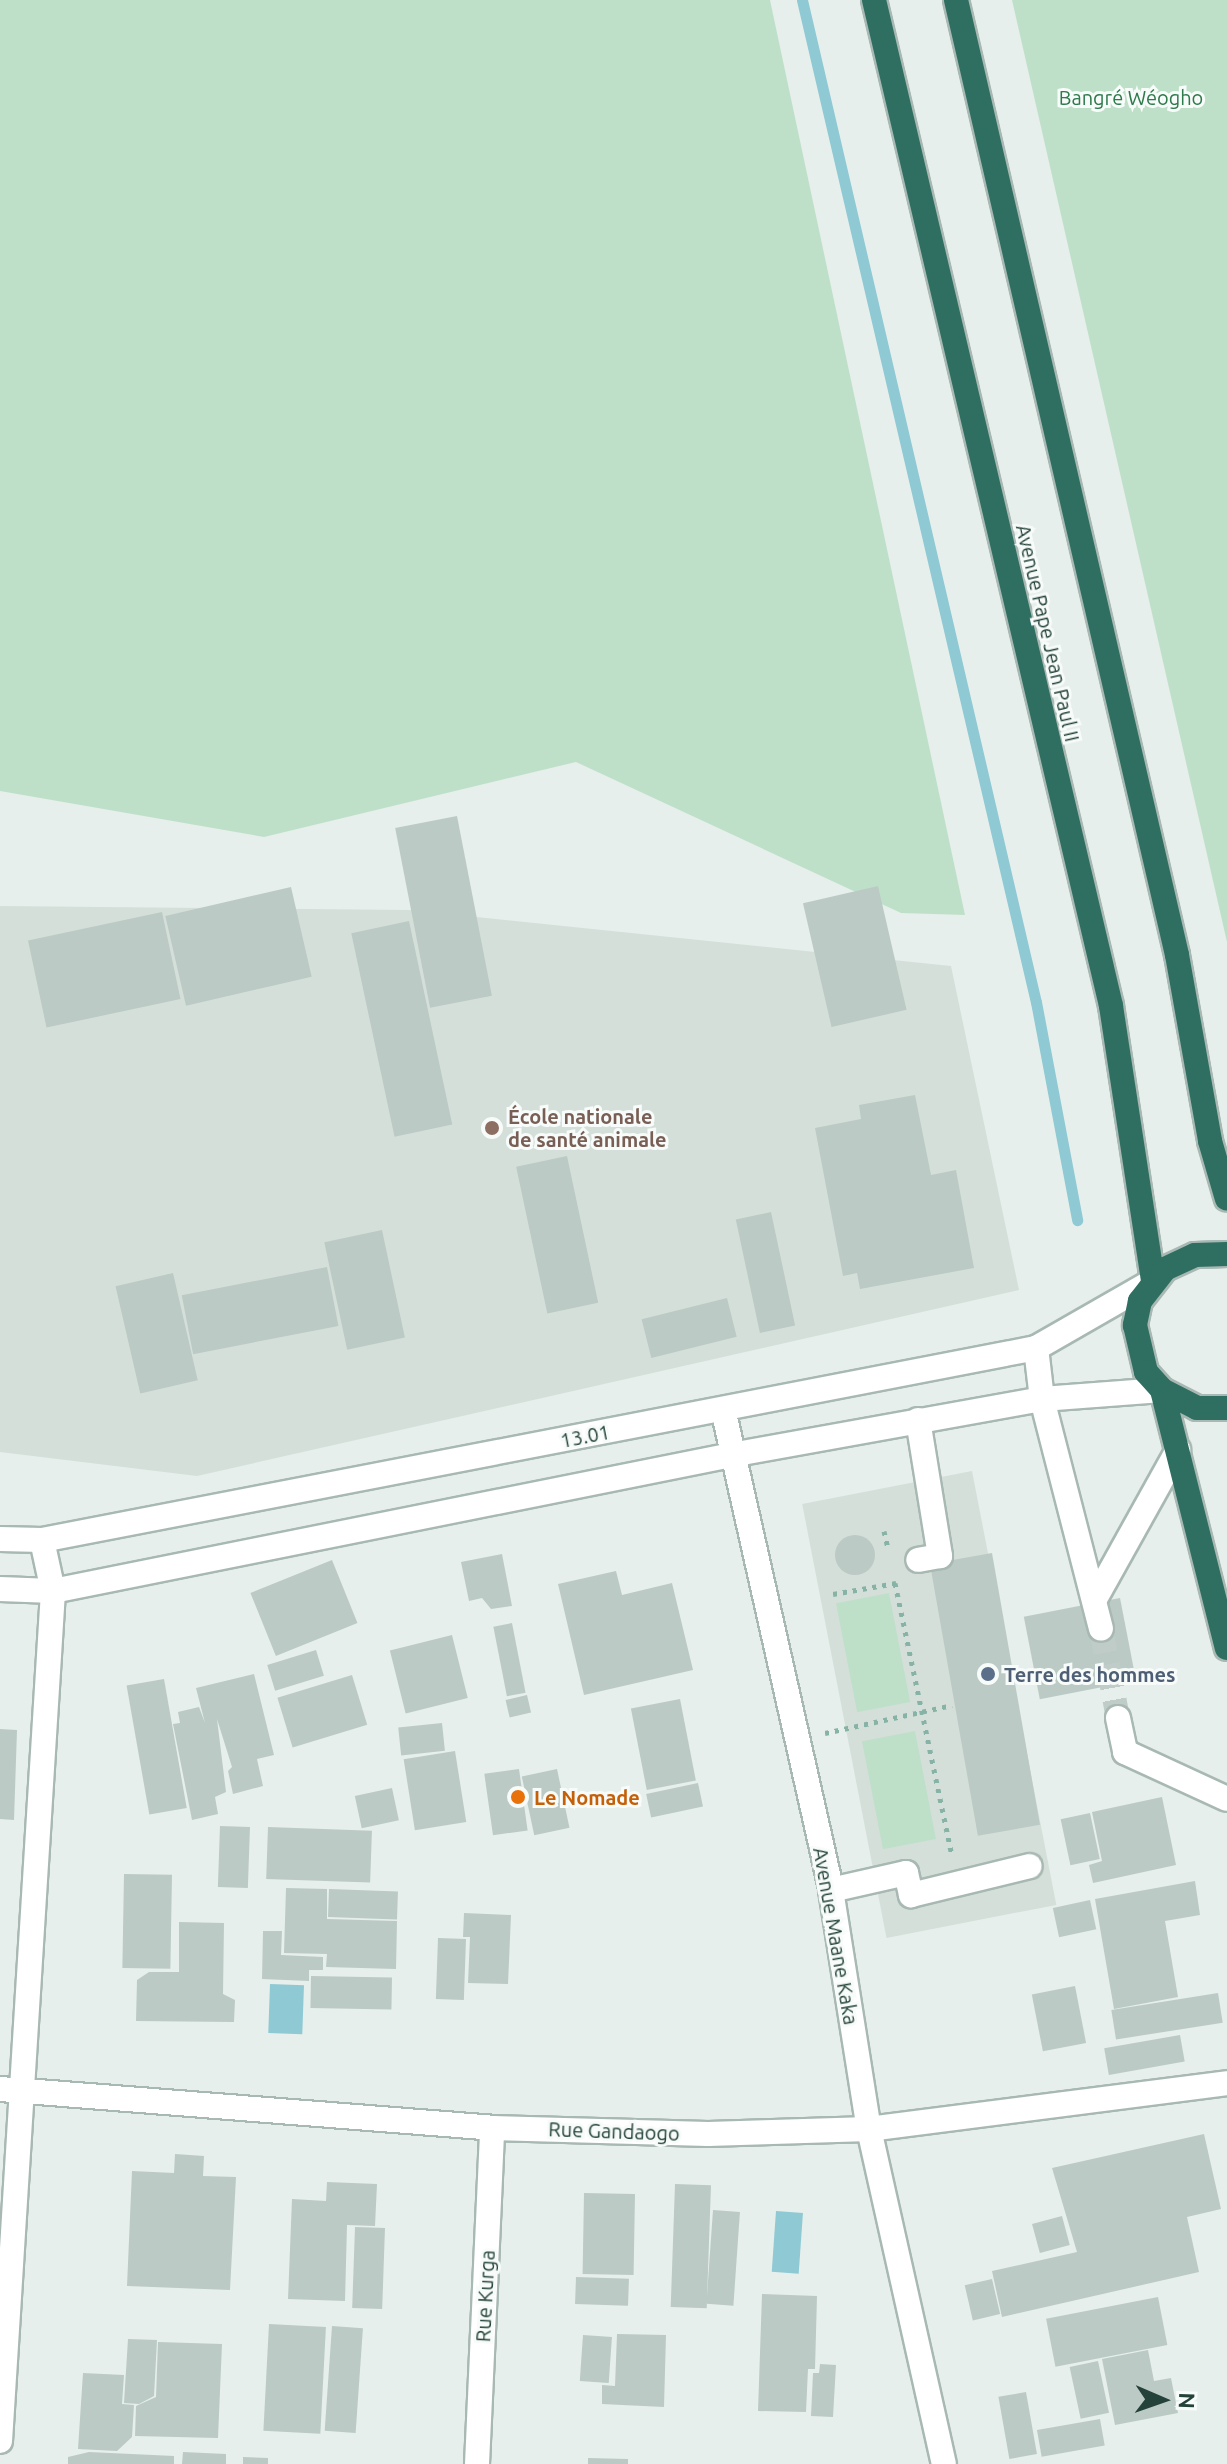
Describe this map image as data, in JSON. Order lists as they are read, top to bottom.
{
  "streets": {
    "highway": ["Avenue Pape Jean Paul II"],
    "street": [
      "13.01",
      "Avenue Maane Kaka",
      "Rue Gandaogo",
      "Rue Kurga"
    ]
  },
  "crossings": [
    ["Avenue Pape Jean Paul II", "13.01"],
    ["13.01", "Avenue Maane Kaka"],
    ["Avenue Maane Kaka", "Rue Gandaogo"],
    ["Rue Gandaogo", "Rue Kurga"]
  ],
  "parks": ["Bangré Wéogho"],
  "places": ["École nationale de santé animale", "Terre des hommes", "Le Nomade"],
  "north": "right"
}
